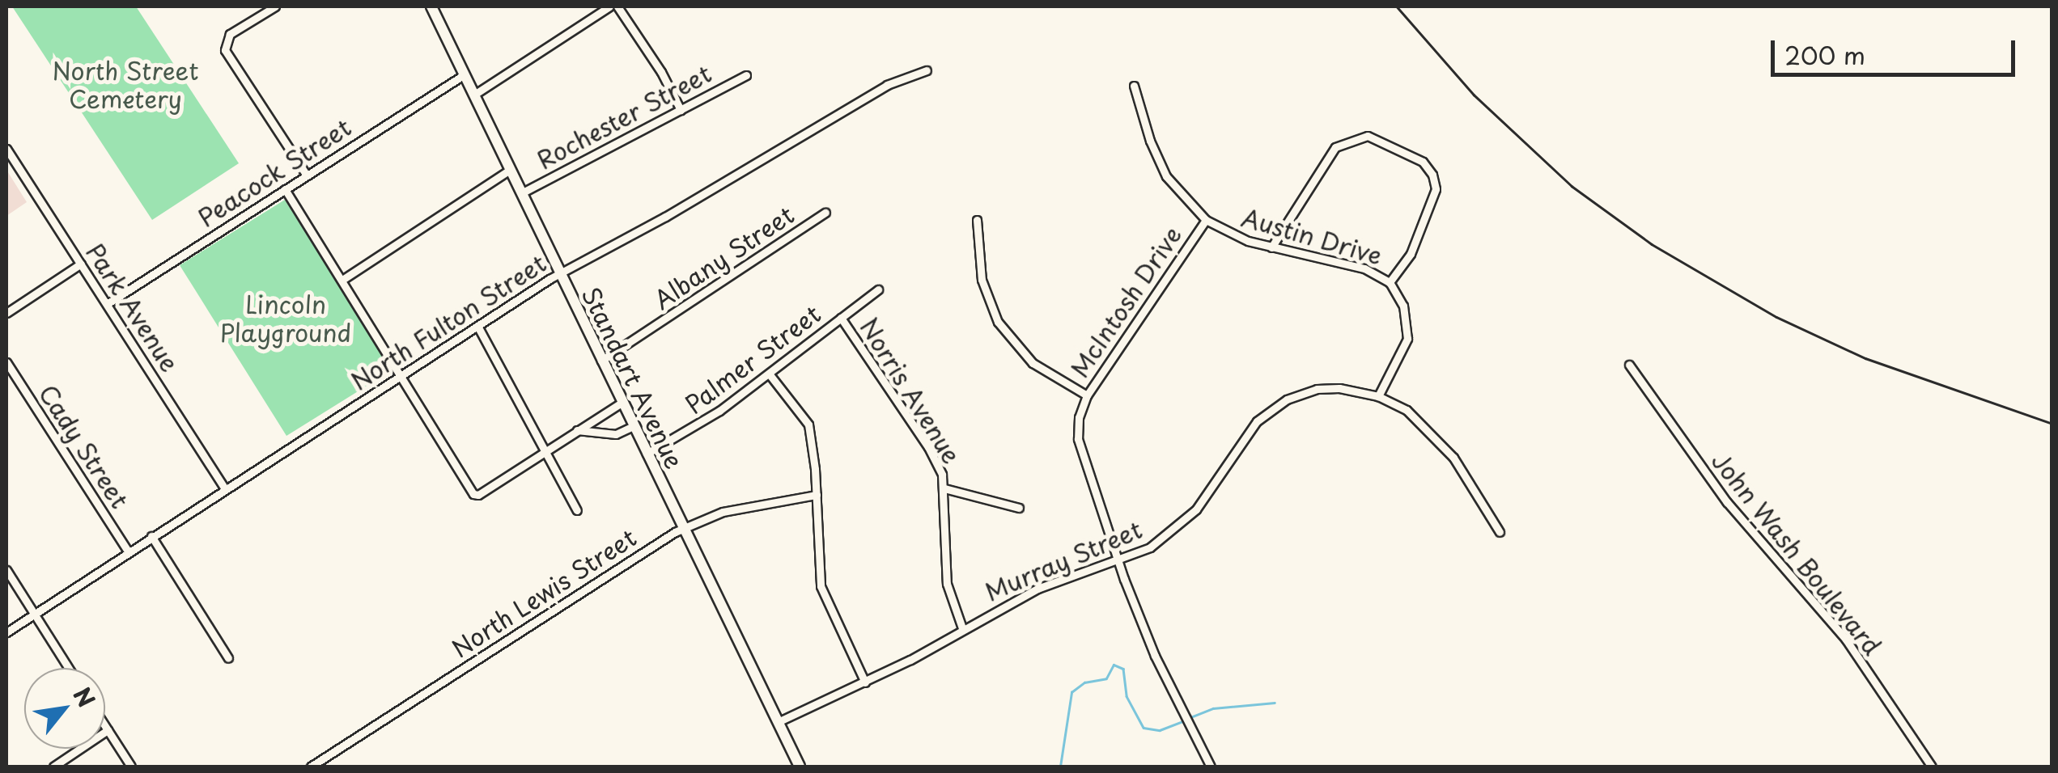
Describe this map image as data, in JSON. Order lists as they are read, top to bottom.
{
  "streets": {
    "street": [
      "Rochester Street",
      "Peacock Street",
      "Austin Drive",
      "Albany Street",
      "McIntosh Drive",
      "Park Avenue",
      "North Fulton Street",
      "Palmer Street",
      "Standart Avenue",
      "Norris Avenue",
      "Cady Street",
      "John Wash Boulevard",
      "Murray Street",
      "North Lewis Street"
    ]
  },
  "crossings": [
    ["Rochester Street", "Standart Avenue"],
    ["Peacock Street", "Park Avenue"],
    ["Peacock Street", "Standart Avenue"],
    ["Austin Drive", "McIntosh Drive"],
    ["Austin Drive", "Murray Street"],
    ["Albany Street", "Standart Avenue"],
    ["McIntosh Drive", "Murray Street"],
    ["Park Avenue", "North Fulton Street"],
    ["North Fulton Street", "Standart Avenue"],
    ["North Fulton Street", "Cady Street"],
    ["Palmer Street", "Standart Avenue"],
    ["Palmer Street", "Norris Avenue"],
    ["Standart Avenue", "Murray Street"],
    ["Standart Avenue", "North Lewis Street"],
    ["Norris Avenue", "Murray Street"]
  ],
  "parks": ["North Street Cemetery", "Lincoln Playground"],
  "scale_bar": "200 m",
  "north": "top right"
}
